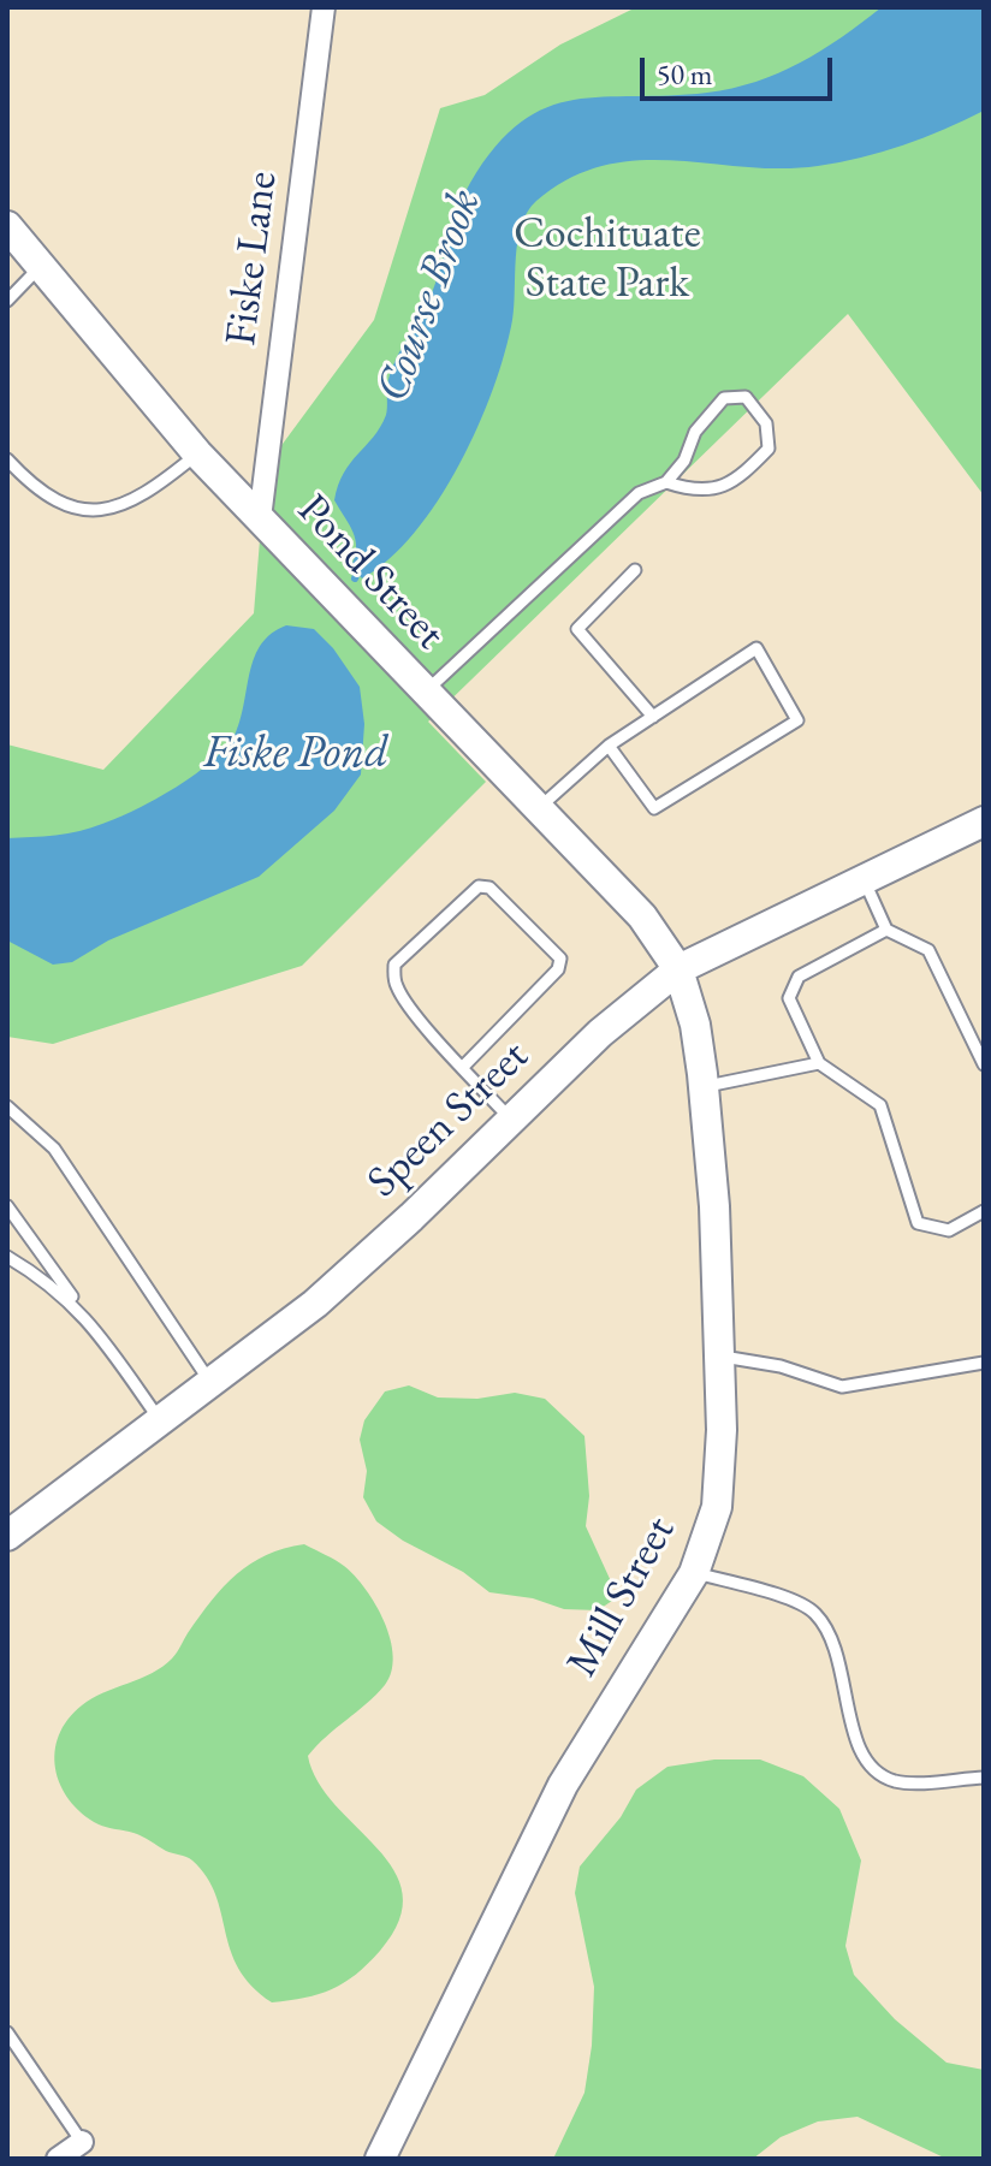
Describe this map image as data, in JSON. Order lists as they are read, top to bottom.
{
  "streets": {
    "street": [
      "Fiske Lane",
      "Pond Street",
      "Speen Street",
      "Mill Street"
    ]
  },
  "crossings": [
    ["Fiske Lane", "Pond Street"],
    ["Pond Street", "Speen Street"],
    ["Pond Street", "Mill Street"],
    ["Speen Street", "Mill Street"]
  ],
  "water": ["Course Brook", "Fiske Pond"],
  "parks": ["Cochituate State Park"],
  "scale_bar": "50 m"
}
